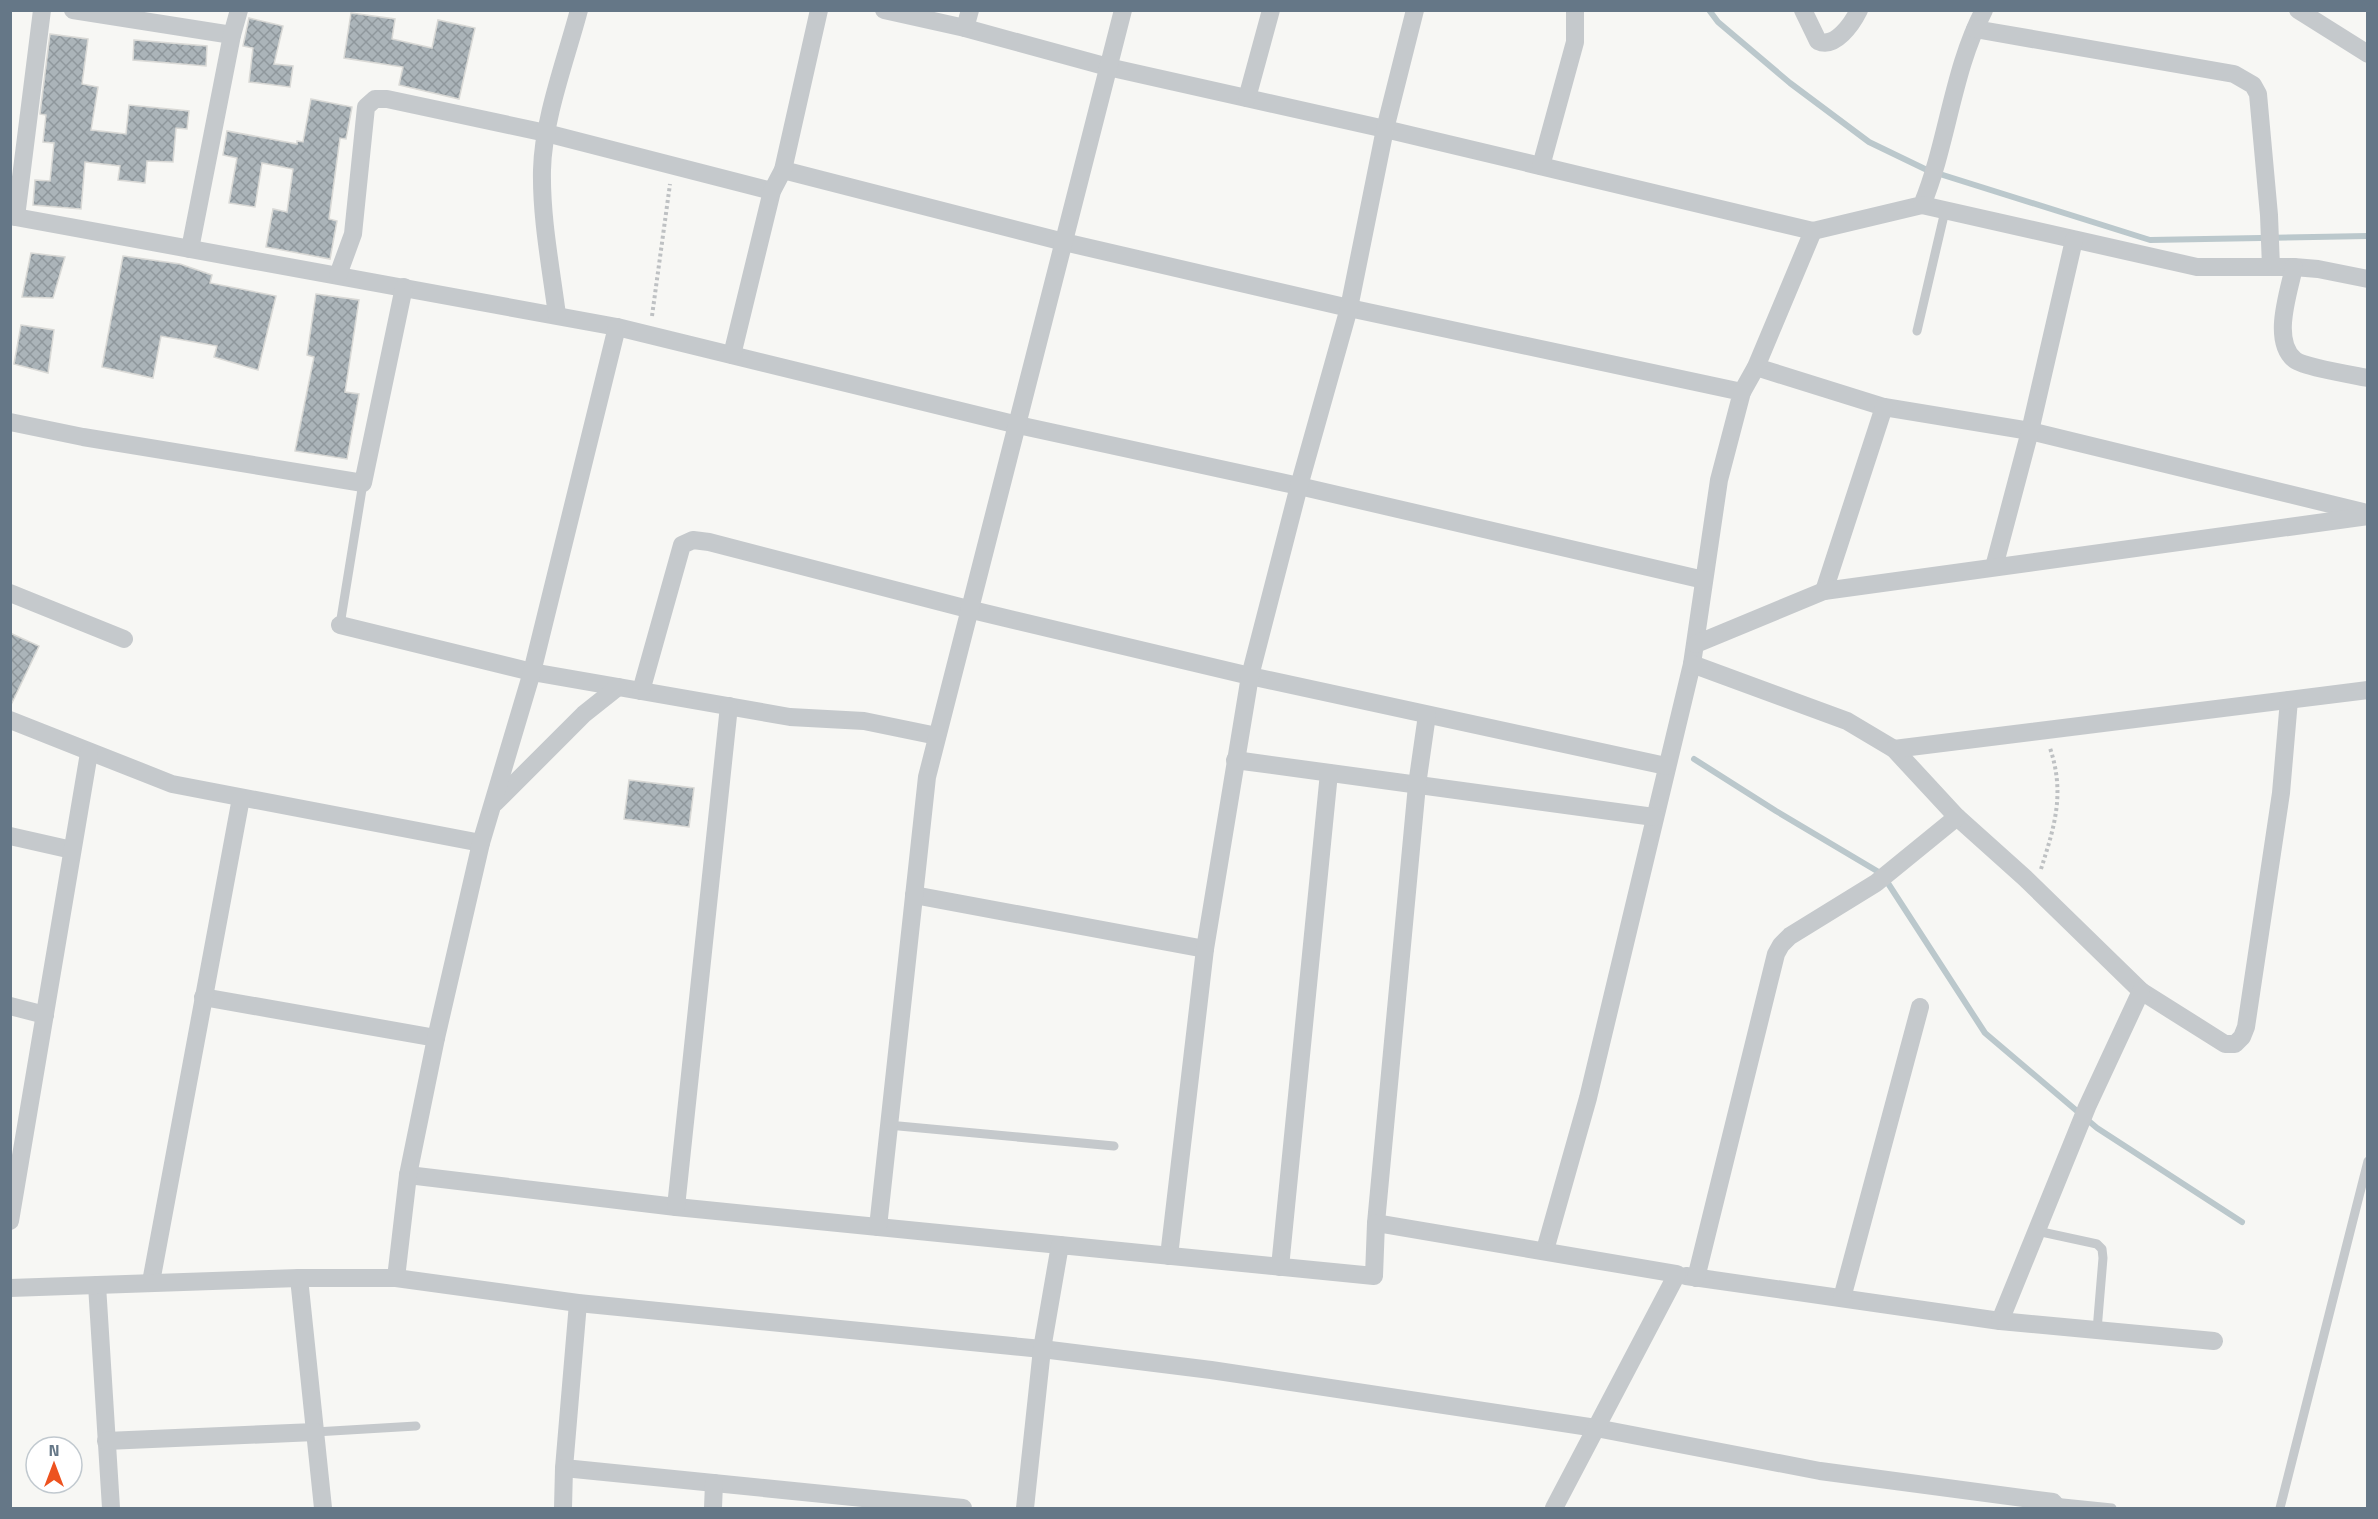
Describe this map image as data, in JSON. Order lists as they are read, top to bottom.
{
  "north": "top"
}
